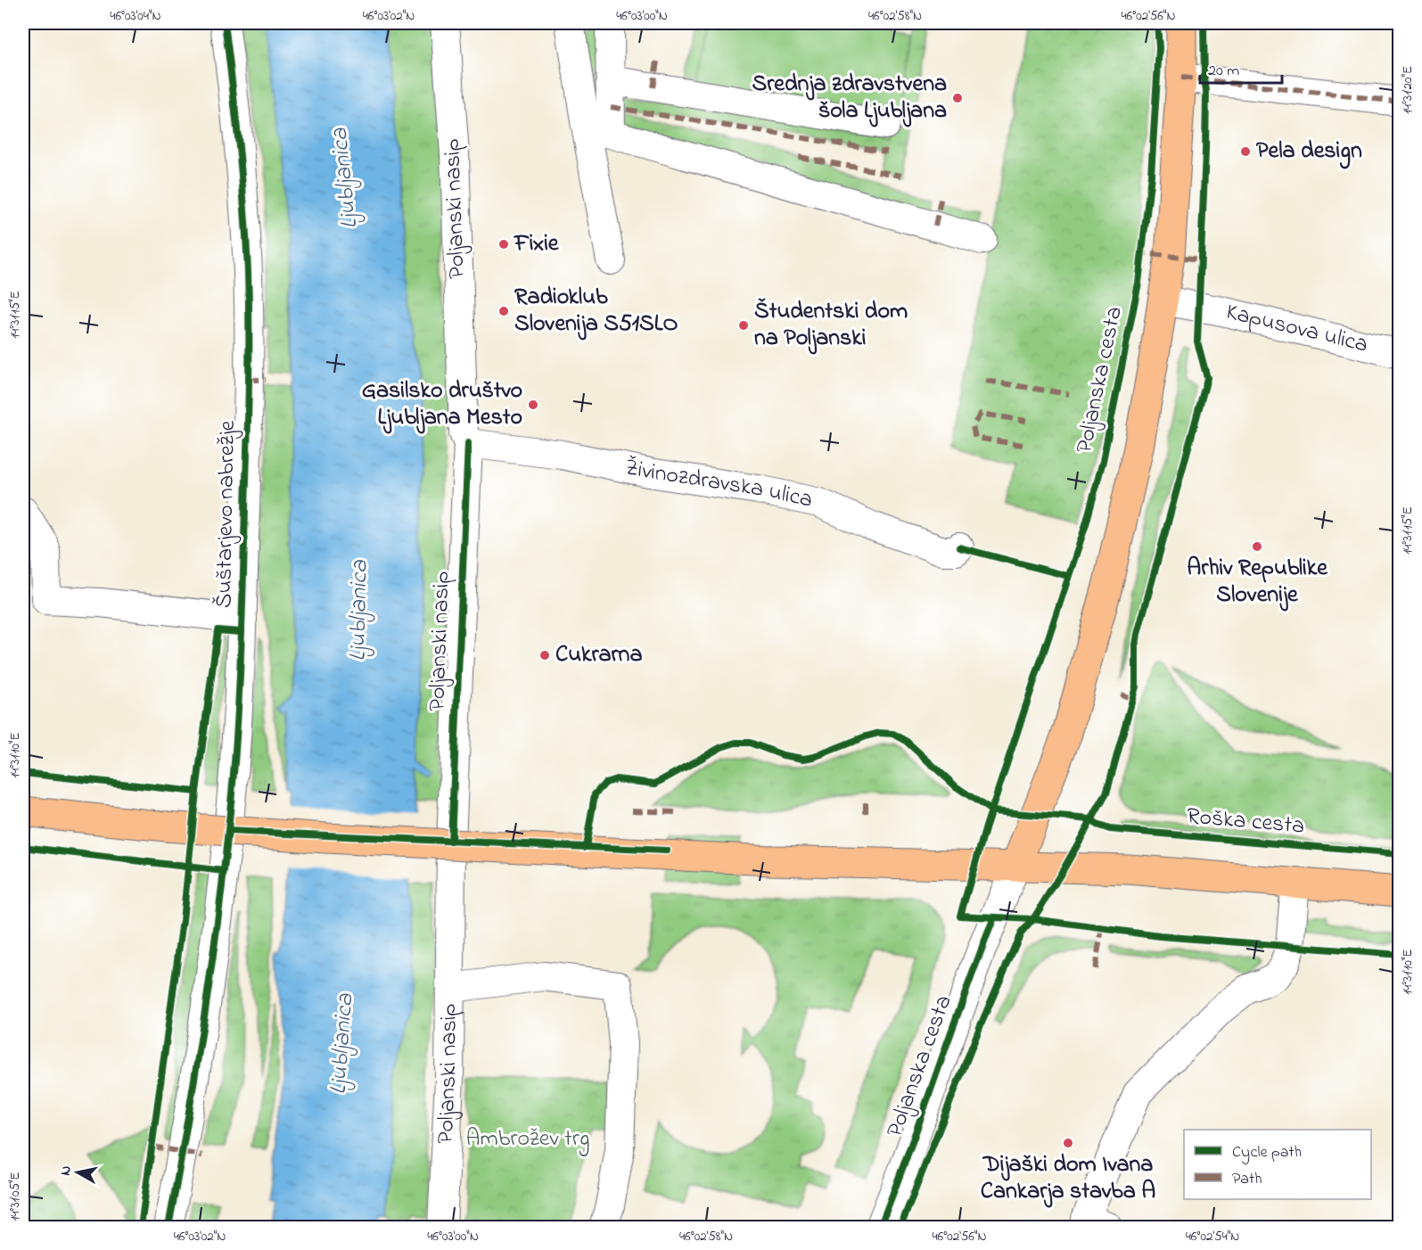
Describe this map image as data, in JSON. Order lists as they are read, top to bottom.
{
  "streets": {
    "main road": ["Poljanska cesta"],
    "street": [
      "Poljanski nasip",
      "Kapusova ulica",
      "Živinozdravska ulica",
      "Šuštarjevo nabrežje"
    ],
    "cycle path": ["Roška cesta"]
  },
  "crossings": [
    ["Poljanski nasip", "Živinozdravska ulica"],
    ["Kapusova ulica", "Poljanska cesta"]
  ],
  "water": ["Ljubljanica"],
  "parks": ["Ambrožev trg"],
  "places": [
    "Srednja zdravstvena šola Ljubljana",
    "Pela design",
    "Fixie",
    "Radioklub Slovenija S51SLO",
    "Študentski dom na Poljanski",
    "Gasilsko društvo Ljubljana Mesto",
    "Arhiv Republike Slovenije",
    "Cukrarna",
    "Dijaški dom Ivana Cankarja stavba A"
  ],
  "legend": ["Cycle path", "Path"],
  "scale_bar": "20 m",
  "north": "left",
  "coordinates": [
    "46°03'04\"N",
    "46°03'02\"N",
    "46°03'00\"N",
    "46°02'58\"N",
    "46°02'56\"N",
    "14°31'20\"E",
    "14°31'15\"E",
    "14°31'10\"E",
    "14°31'05\"E",
    "46°02'54\"N"
  ]
}
